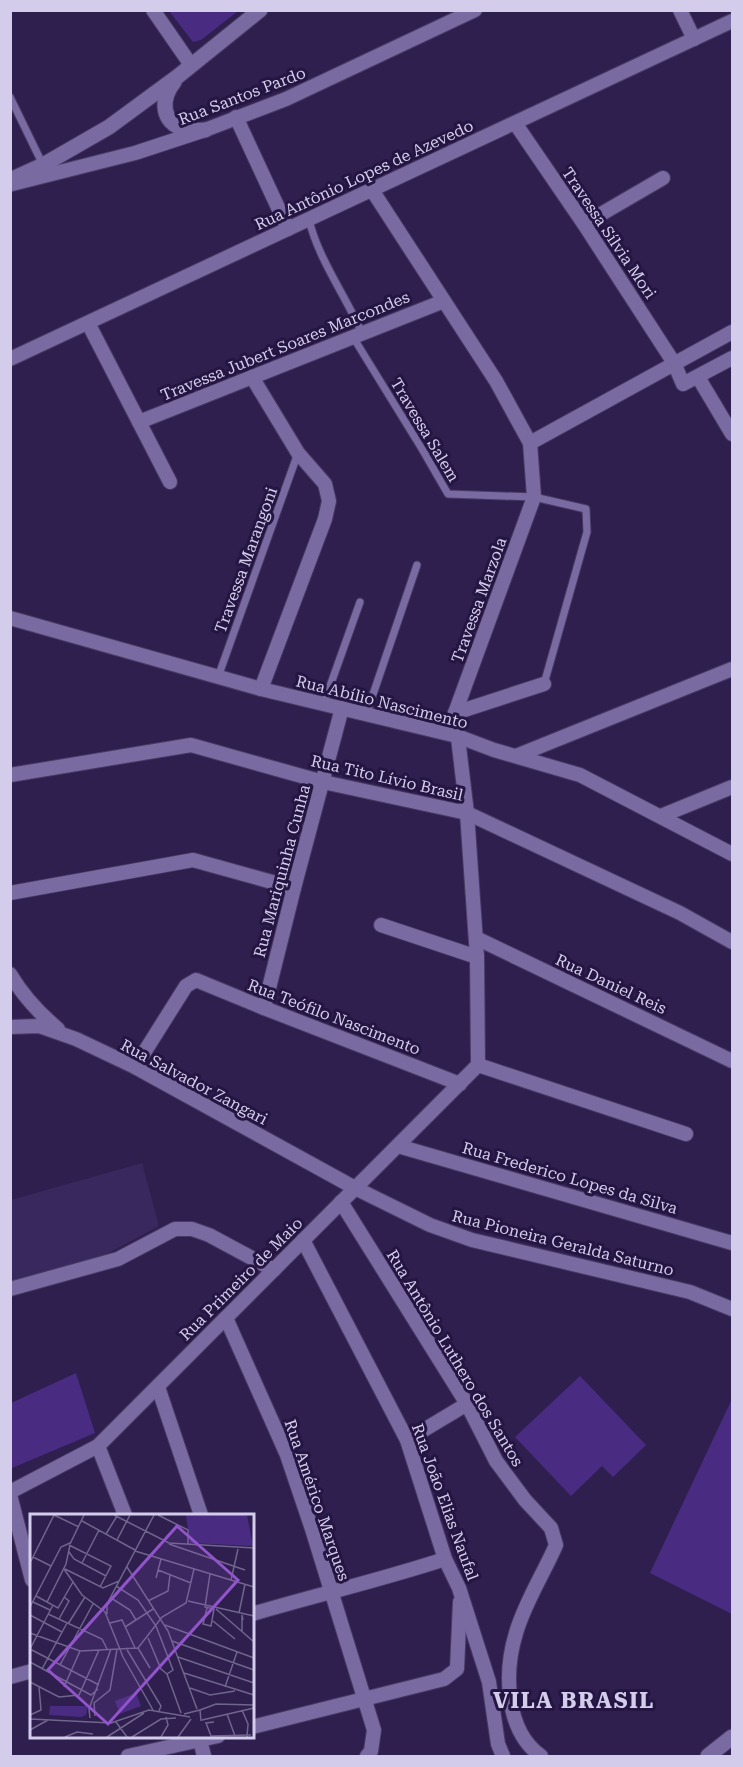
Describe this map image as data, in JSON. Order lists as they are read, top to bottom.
{
  "streets": {
    "street": [
      "Rua Santos Pardo",
      "Rua Antônio Lopes de Azevedo",
      "Travessa Sílvia Mori",
      "Travessa Jubert Soares Marcondes",
      "Travessa Marzola",
      "Rua Abílio Nascimento",
      "Rua Tito Lívio Brasil",
      "Rua Mariquinha Cunha",
      "Rua Daniel Reis",
      "Rua Teófilo Nascimento",
      "Rua Salvador Zangari",
      "Rua Frederico Lopes da Silva",
      "Rua Pioneira Geralda Saturno",
      "Rua Primeiro de Maio",
      "Rua Antônio Luthero dos Santos",
      "Rua Américo Marques",
      "Rua João Elias Naufal"
    ],
    "lane": ["Travessa Salem", "Travessa Marangoni"]
  },
  "crossings": [
    ["Rua Antônio Lopes de Azevedo", "Travessa Sílvia Mori"],
    ["Rua Antônio Lopes de Azevedo", "Travessa Marzola"],
    ["Travessa Jubert Soares Marcondes", "Travessa Salem"],
    ["Travessa Jubert Soares Marcondes", "Travessa Marzola"],
    ["Travessa Salem", "Travessa Marzola"],
    ["Travessa Marangoni", "Rua Abílio Nascimento"],
    ["Travessa Marzola", "Rua Abílio Nascimento"],
    ["Travessa Marzola", "Rua Tito Lívio Brasil"],
    ["Travessa Marzola", "Rua Daniel Reis"],
    ["Travessa Marzola", "Rua Primeiro de Maio"],
    ["Rua Abílio Nascimento", "Rua Mariquinha Cunha"],
    ["Rua Tito Lívio Brasil", "Rua Mariquinha Cunha"],
    ["Rua Mariquinha Cunha", "Rua Teófilo Nascimento"],
    ["Rua Teófilo Nascimento", "Rua Salvador Zangari"],
    ["Rua Teófilo Nascimento", "Rua Primeiro de Maio"],
    ["Rua Salvador Zangari", "Rua Pioneira Geralda Saturno"],
    ["Rua Salvador Zangari", "Rua Primeiro de Maio"],
    ["Rua Frederico Lopes da Silva", "Rua Primeiro de Maio"],
    ["Rua Pioneira Geralda Saturno", "Rua Primeiro de Maio"],
    ["Rua Primeiro de Maio", "Rua Antônio Luthero dos Santos"],
    ["Rua Primeiro de Maio", "Rua Américo Marques"],
    ["Rua Primeiro de Maio", "Rua João Elias Naufal"]
  ],
  "districts": ["VILA BRASIL"]
}
